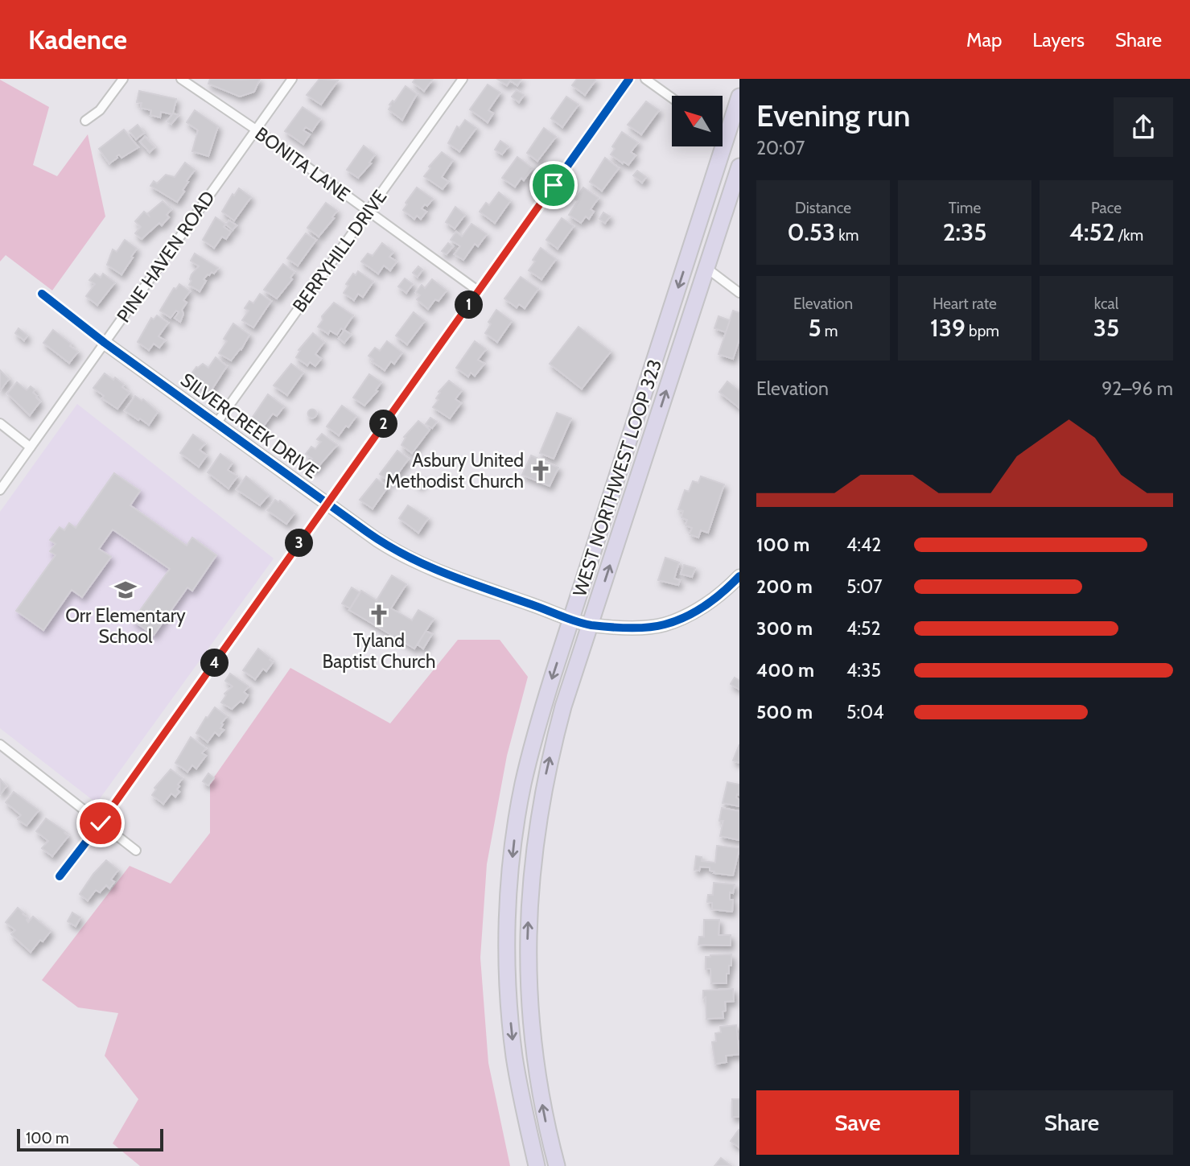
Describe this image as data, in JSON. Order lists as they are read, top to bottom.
{
  "streets": {
    "highway": ["WEST NORTHWEST LOOP 323"],
    "street": [
      "BONITA LANE",
      "BERRYHILL DRIVE",
      "PINE HAVEN ROAD",
      "SILVERCREEK DRIVE"
    ]
  },
  "crossings": [
    ["BONITA LANE", "BERRYHILL DRIVE"],
    ["BONITA LANE", "PINE HAVEN ROAD"],
    ["BERRYHILL DRIVE", "SILVERCREEK DRIVE"],
    ["PINE HAVEN ROAD", "SILVERCREEK DRIVE"],
    ["SILVERCREEK DRIVE", "WEST NORTHWEST LOOP 323"]
  ],
  "places": {
    "church": ["Asbury United Methodist Church", "Tyland Baptist Church"],
    "school or university": ["Orr Elementary School"]
  },
  "scale_bar": "100 m",
  "north": "top left",
  "page": {
    "header": "Kadence",
    "nav": ["Map", "Layers", "Share"],
    "heading": ["Evening run", "20:07"],
    "stats": [
      ["Distance", "0.53 km"],
      ["Time", "2:35"],
      ["Pace", "4:52 /km"],
      ["Elevation", "5 m"],
      ["Heart rate", "139 bpm"],
      ["kcal", "35"]
    ],
    "pins": [
      "1",
      "2",
      "3",
      "4"
    ],
    "chart": ["Elevation", "92–96 m"],
    "list": [
      {
        "name": "100 m",
        "note": "4:42"
      },
      {
        "name": "200 m",
        "note": "5:07"
      },
      {
        "name": "300 m",
        "note": "4:52"
      },
      {
        "name": "400 m",
        "note": "4:35"
      },
      {
        "name": "500 m",
        "note": "5:04"
      }
    ],
    "buttons": ["Save", "Share"],
    "scale": "100 m"
  }
}
